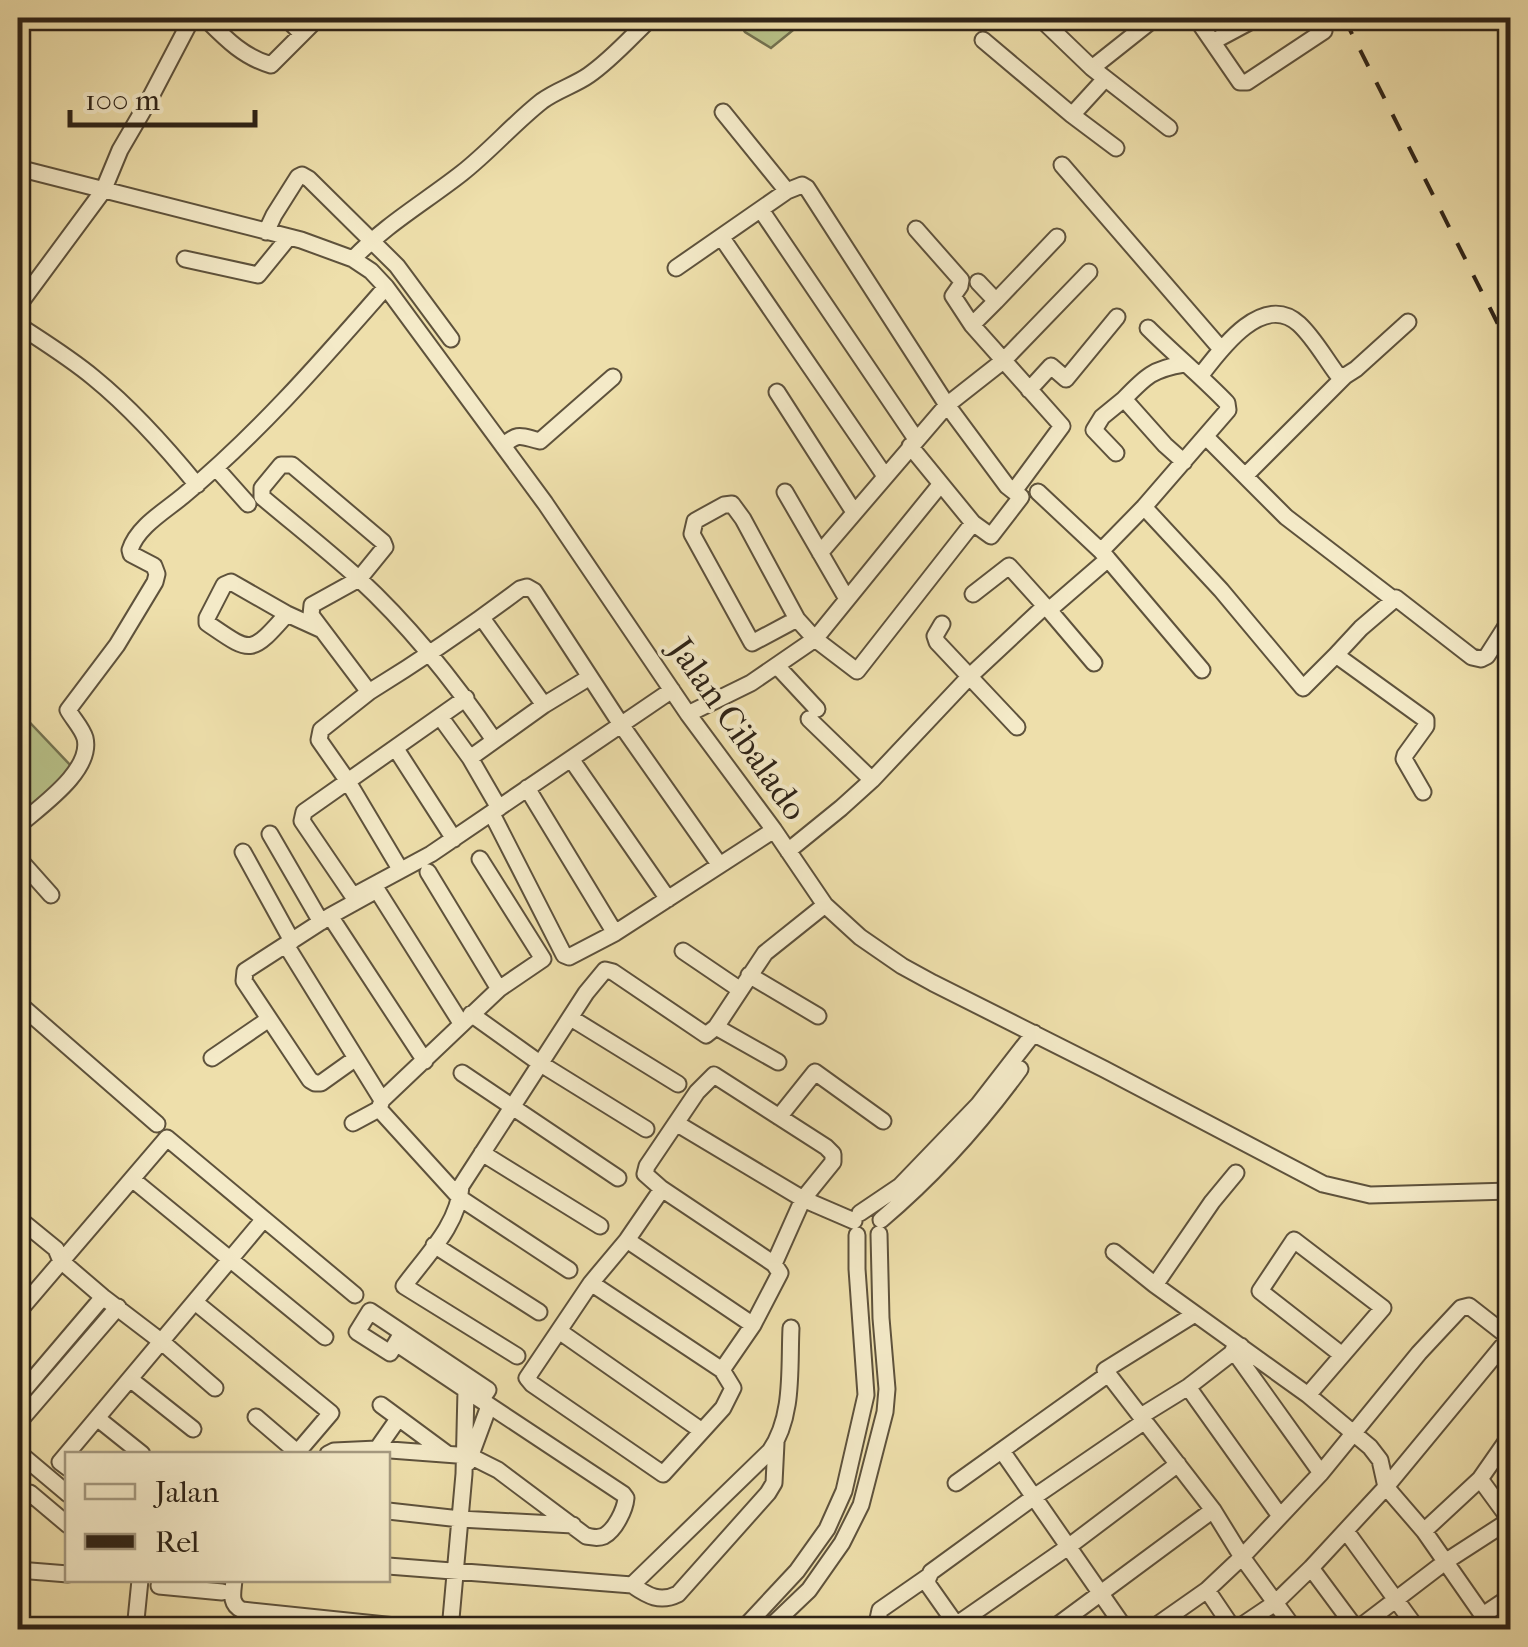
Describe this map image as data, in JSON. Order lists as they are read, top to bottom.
{
  "streets": {
    "street": ["Jalan Cibalado"]
  },
  "legend": ["Jalan", "Rel"],
  "scale_bar": "100 m"
}
